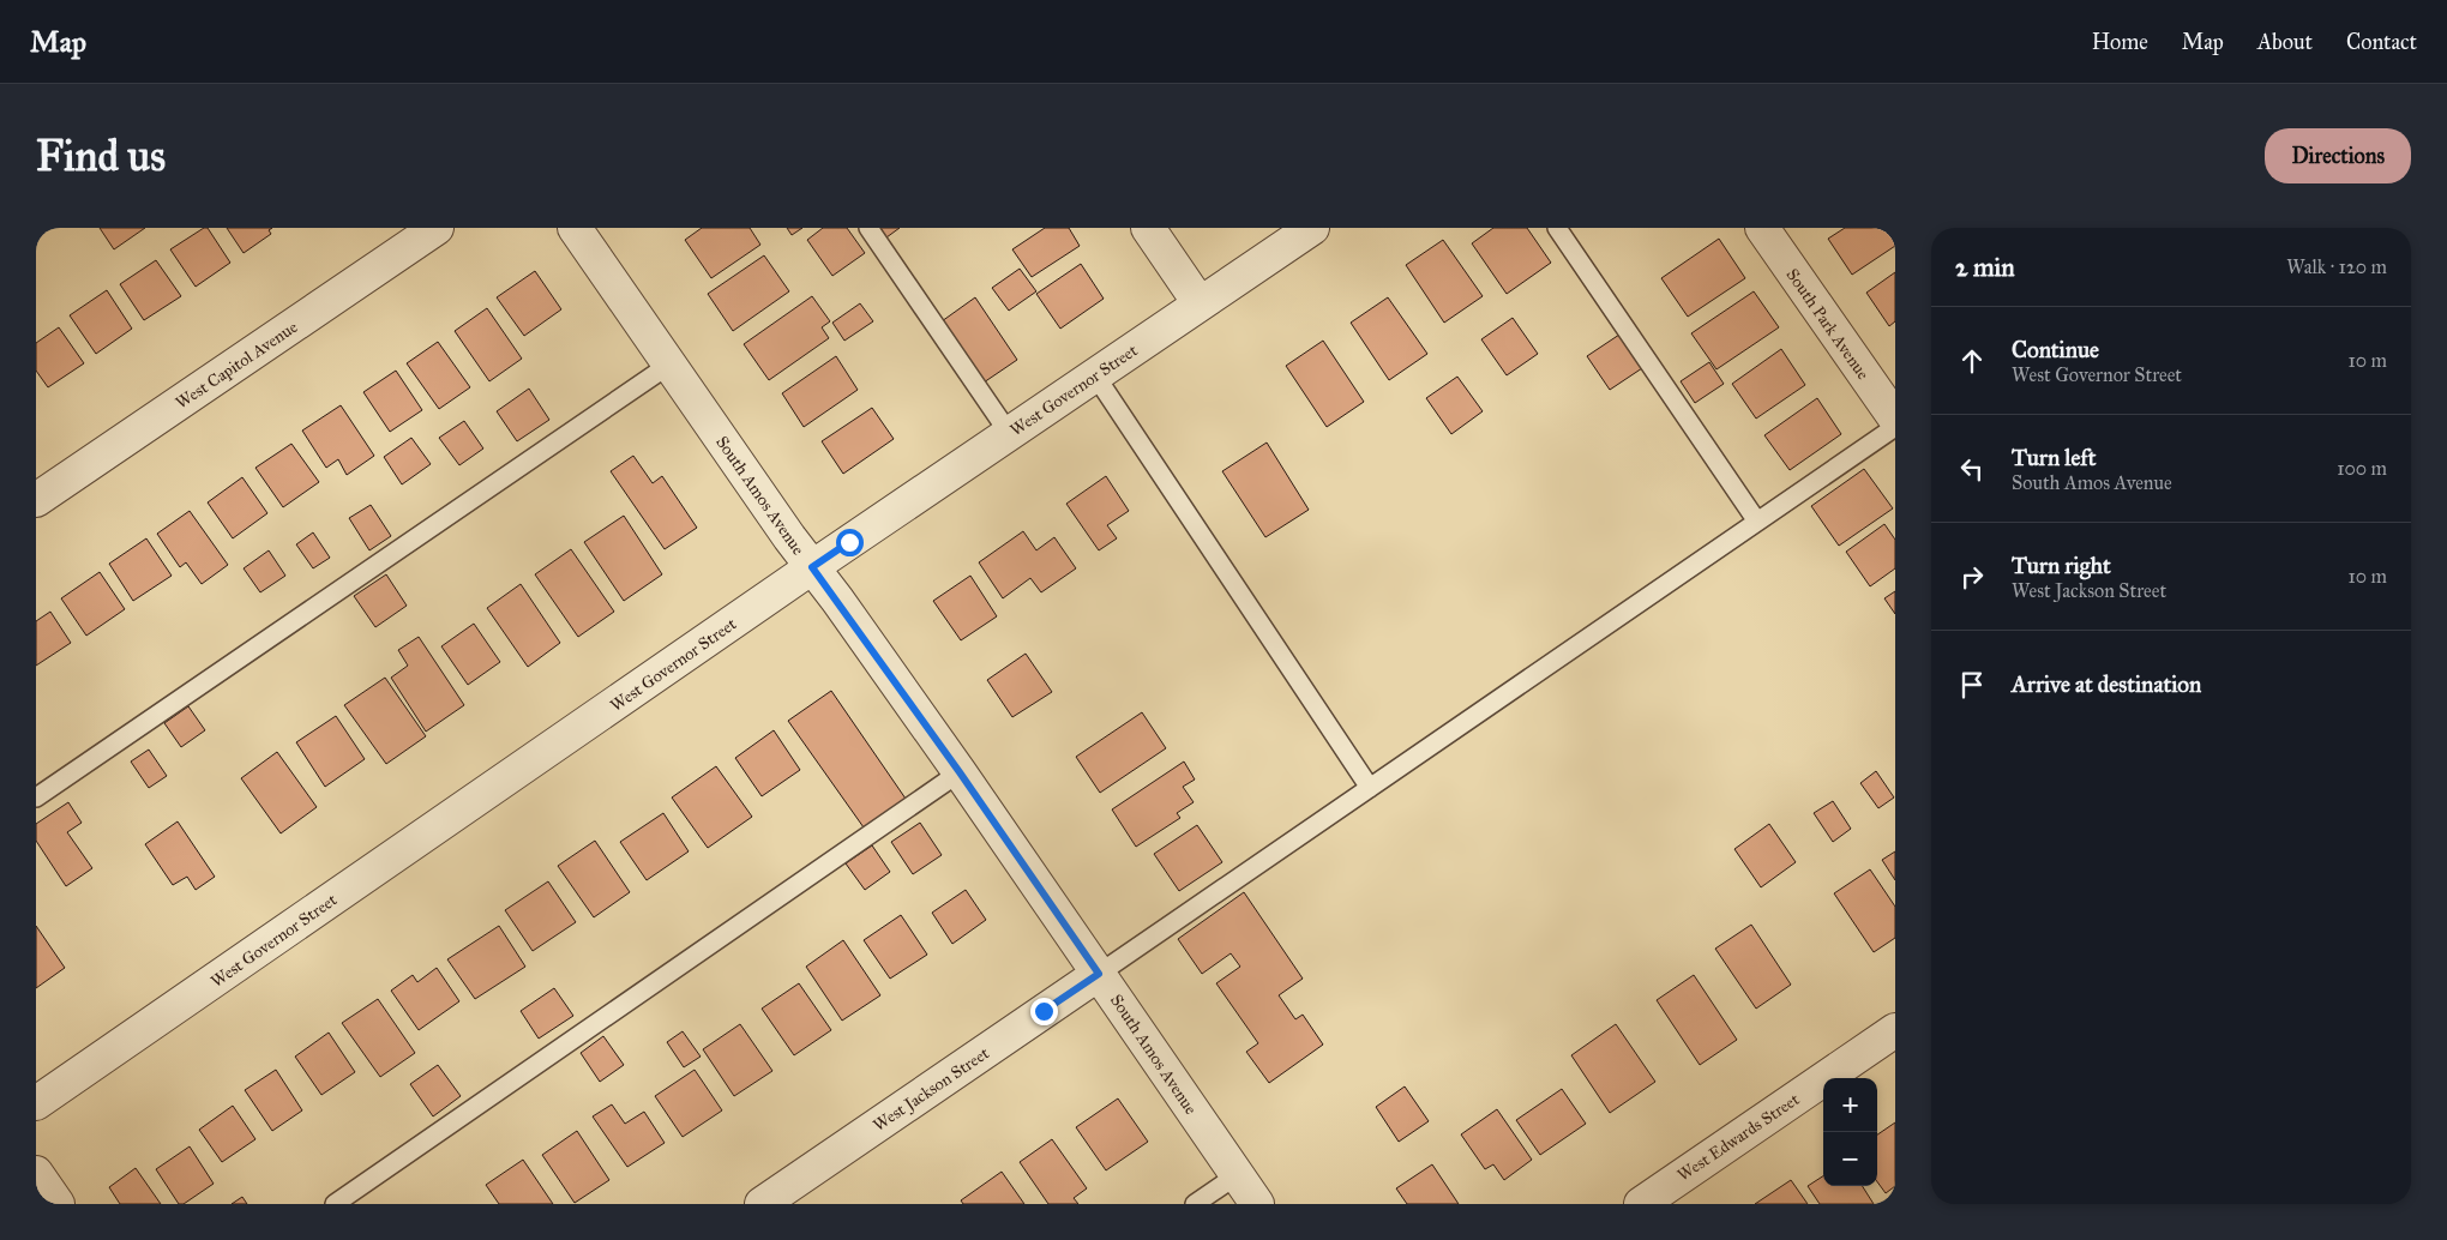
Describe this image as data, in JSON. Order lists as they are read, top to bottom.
{
  "streets": {
    "street": [
      "South Park Avenue",
      "West Capitol Avenue",
      "West Governor Street",
      "South Amos Avenue",
      "West Jackson Street",
      "West Edwards Street"
    ]
  },
  "crossings": [
    ["West Governor Street", "South Amos Avenue"],
    ["South Amos Avenue", "West Jackson Street"]
  ],
  "page": {
    "header": "Map",
    "nav": [
      "Home",
      "Map",
      "About",
      "Contact"
    ],
    "buttons": "Directions",
    "title": "Find us",
    "heading": ["2 min", "Walk · 120 m"],
    "list": [
      ["Continue", "West Governor Street", "10 m"],
      ["Turn left", "South Amos Avenue", "100 m"],
      ["Turn right", "West Jackson Street", "10 m"],
      "Arrive at destination"
    ],
    "map_buttons": ["+", "−"]
  }
}
